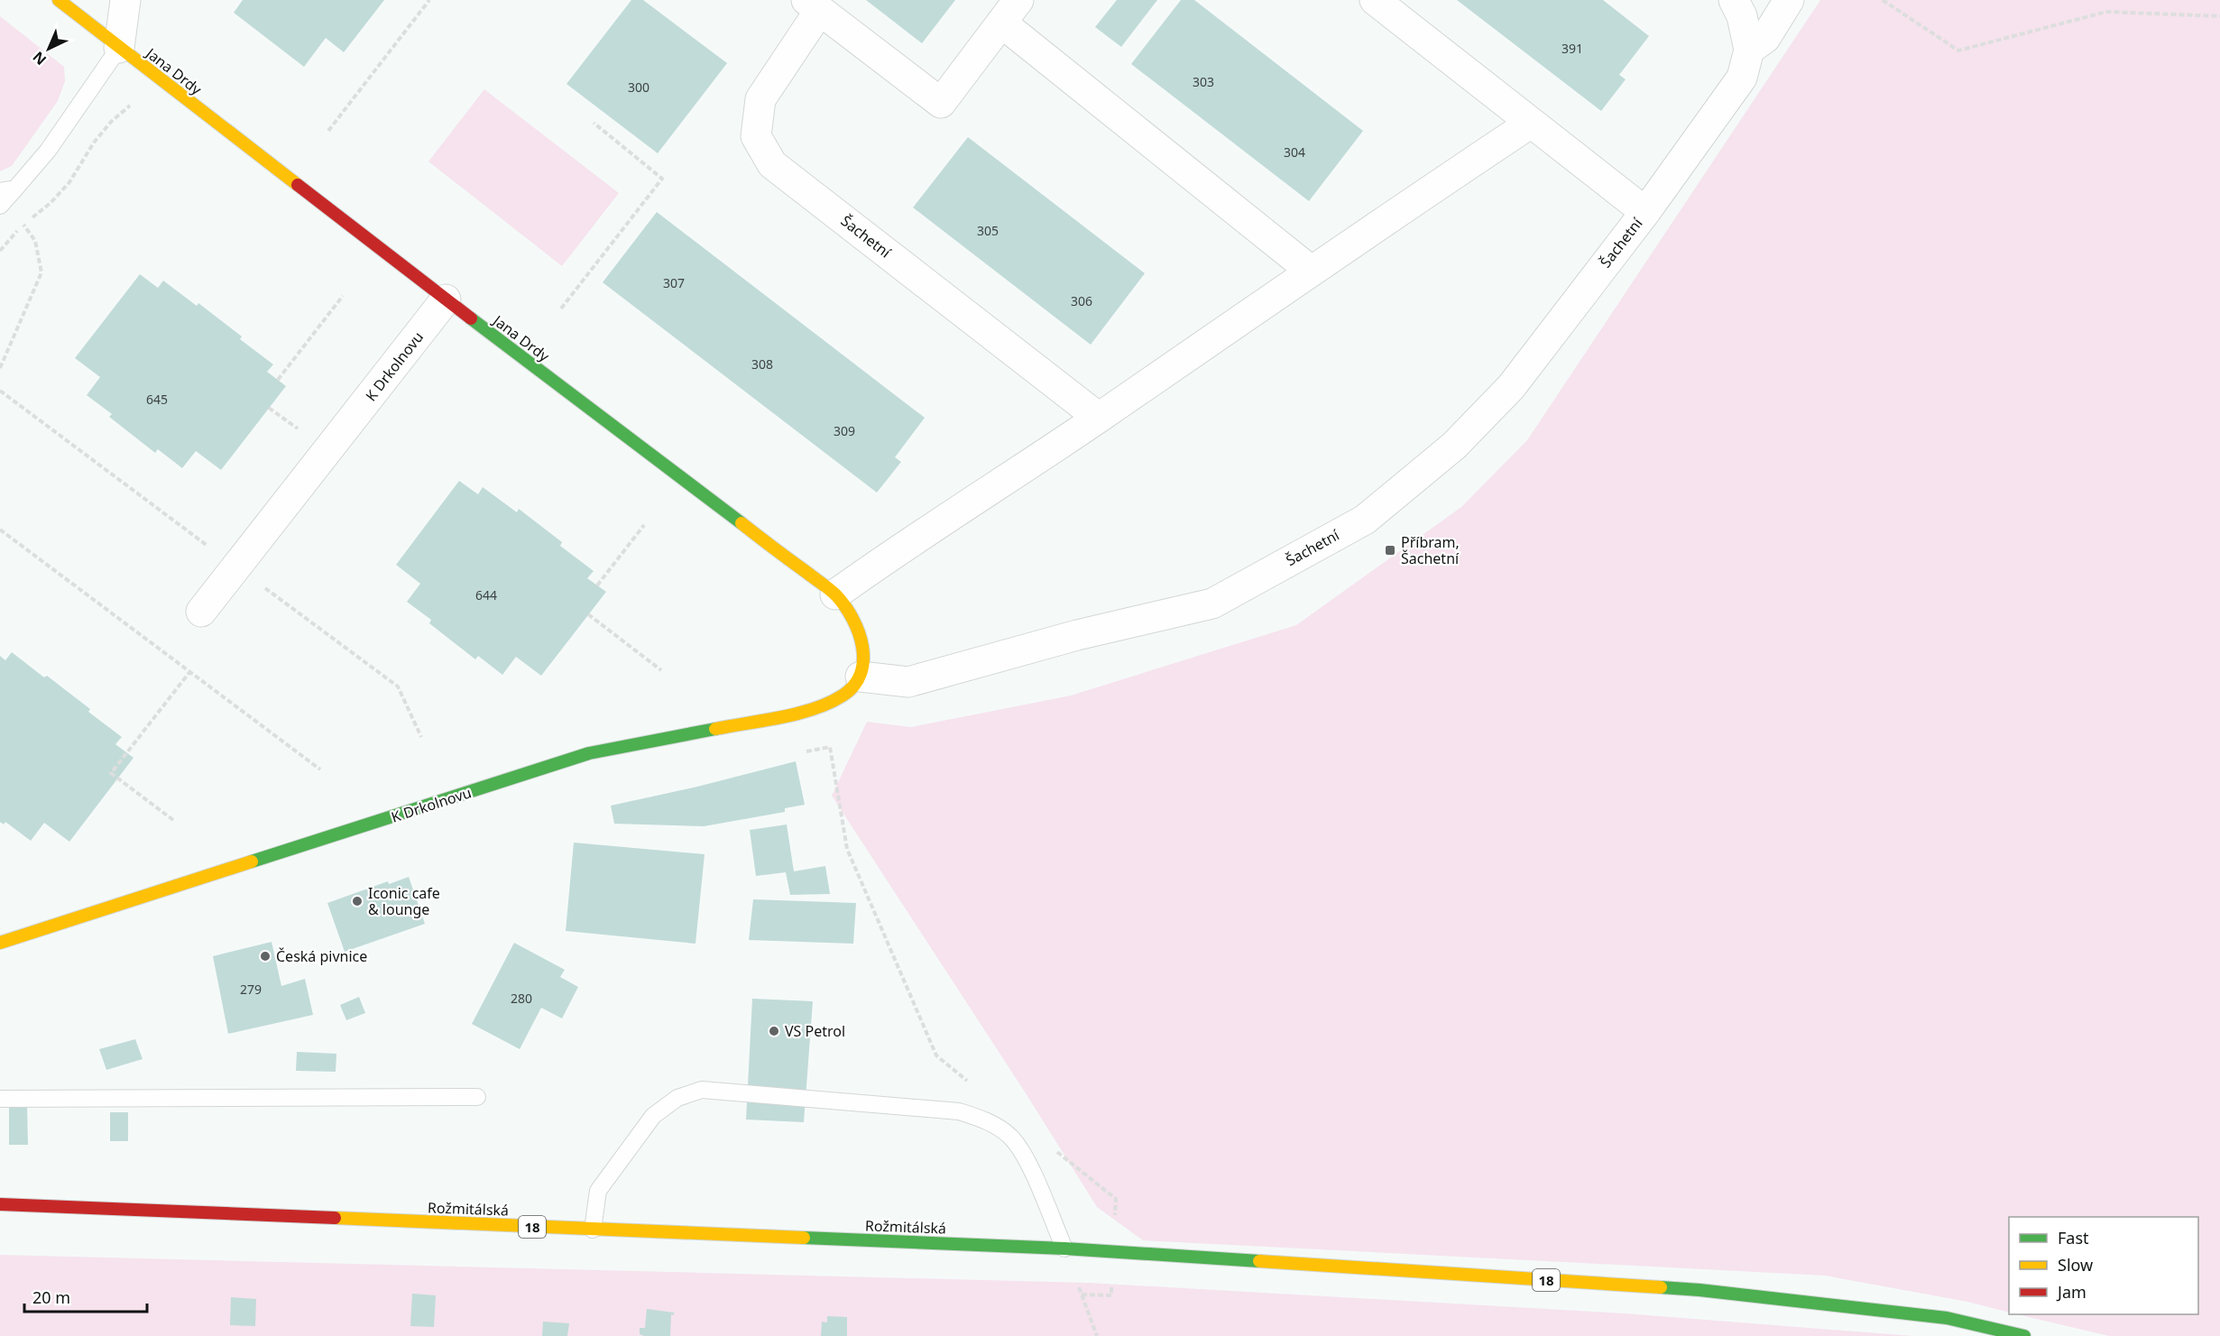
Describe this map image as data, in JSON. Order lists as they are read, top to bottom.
{
  "streets": {
    "main road": [
      "Jana Drdy",
      "K Drkolnovu",
      "Rožmitálská",
      "18"
    ],
    "street": ["Šachetní"]
  },
  "crossings": [
    ["Jana Drdy", "Šachetní"],
    ["Jana Drdy", "K Drkolnovu"],
    ["Šachetní", "K Drkolnovu"],
    ["Rožmitálská", "18"]
  ],
  "places": {
    "transit": ["Příbram, Šachetní"],
    "other": ["Iconic cafe & lounge", "Česká pivnice", "VS Petrol"]
  },
  "house_numbers": [
    "391",
    "303",
    "300",
    "304",
    "305",
    "307",
    "306",
    "308",
    "645",
    "309",
    "644",
    "279",
    "280"
  ],
  "legend": ["Fast", "Slow", "Jam"],
  "scale_bar": "20 m",
  "north": "bottom left"
}
